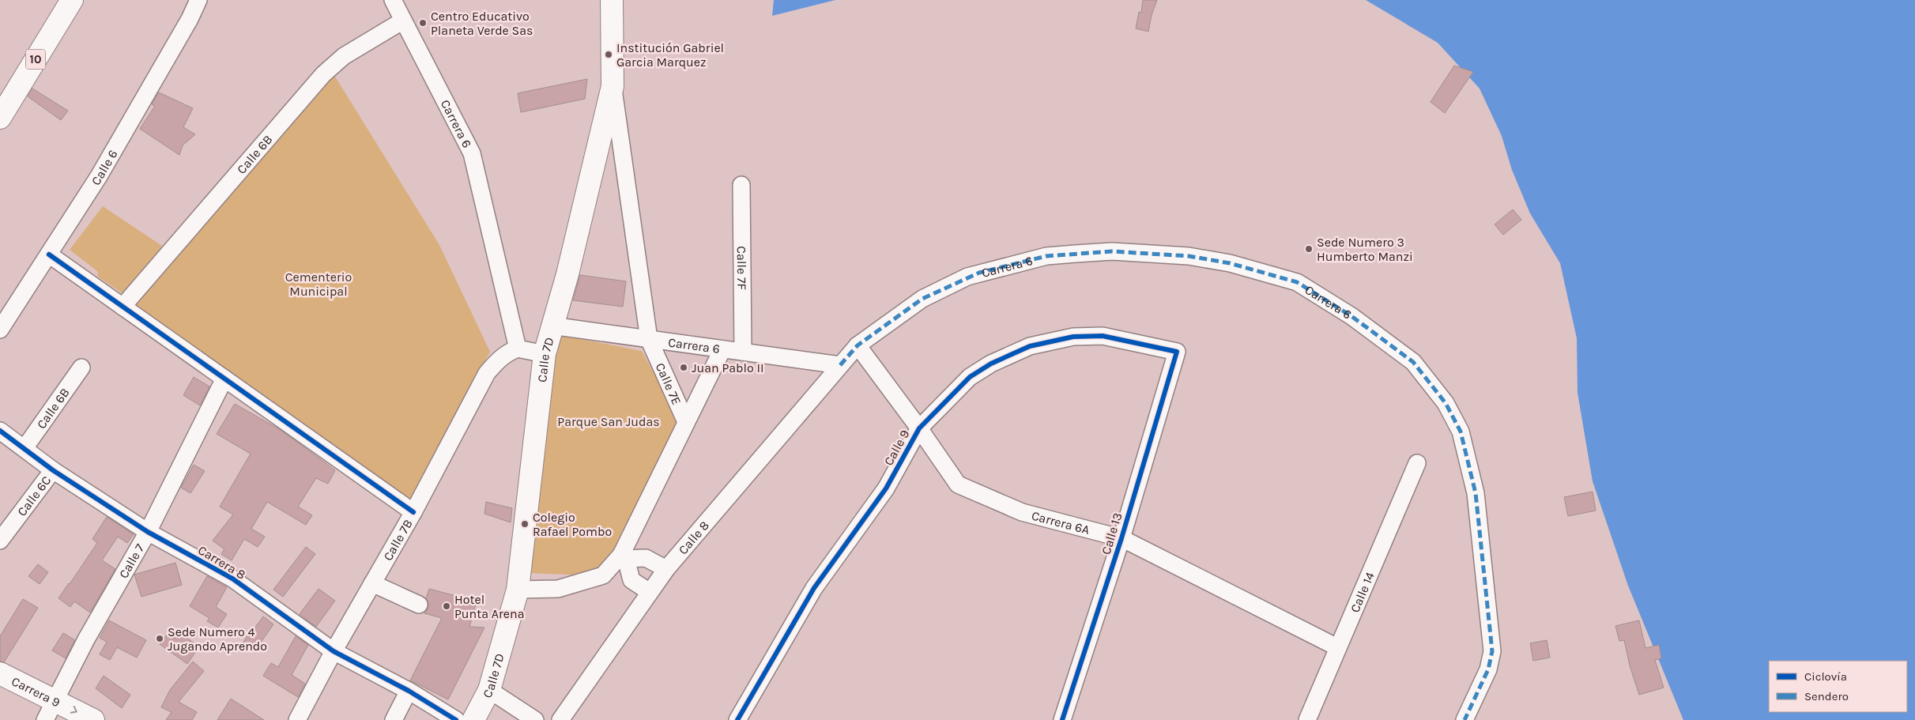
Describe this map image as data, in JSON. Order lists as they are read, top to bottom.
{
  "streets": {
    "main road": ["10", "Calle 7D", "Carrera 9"],
    "street": [
      "Carrera 6",
      "Calle 6B",
      "Calle 6",
      "Calle 7F",
      "Calle 7E",
      "Calle 9",
      "Calle 6C",
      "Carrera 6A",
      "Calle 13",
      "Calle 8",
      "Calle 7B",
      "Calle 7",
      "Carrera 8",
      "Calle 14"
    ]
  },
  "crossings": [
    ["Carrera 6", "Calle 6B"],
    ["Carrera 6", "Calle 7F"],
    ["Carrera 6", "Calle 7D"],
    ["Carrera 6", "Calle 7E"],
    ["Carrera 6", "Carrera 6A"],
    ["Carrera 6", "Calle 8"],
    ["Carrera 6", "Calle 7B"],
    ["Calle 6B", "Carrera 8"],
    ["Calle 7D", "Calle 7E"],
    ["Calle 9", "Carrera 6A"],
    ["Calle 9", "Calle 13"],
    ["Calle 6C", "Carrera 8"],
    ["Carrera 6A", "Calle 13"],
    ["Carrera 6A", "Calle 14"],
    ["Calle 7B", "Carrera 8"],
    ["Calle 7", "Carrera 8"],
    ["Calle 7", "Carrera 9"]
  ],
  "one_way": ["Carrera 9"],
  "parks": ["Cementerio Municipal", "Parque San Judas"],
  "places": [
    "Centro Educativo Planeta Verde Sas",
    "Institución Gabriel Garcia Marquez",
    "Sede Numero 3 Humberto Manzi",
    "Juan Pablo II",
    "Colegio Rafael Pombo",
    "Hotel Punta Arena",
    "Sede Numero 4 Jugando Aprendo"
  ],
  "legend": ["Ciclovía", "Sendero"]
}
